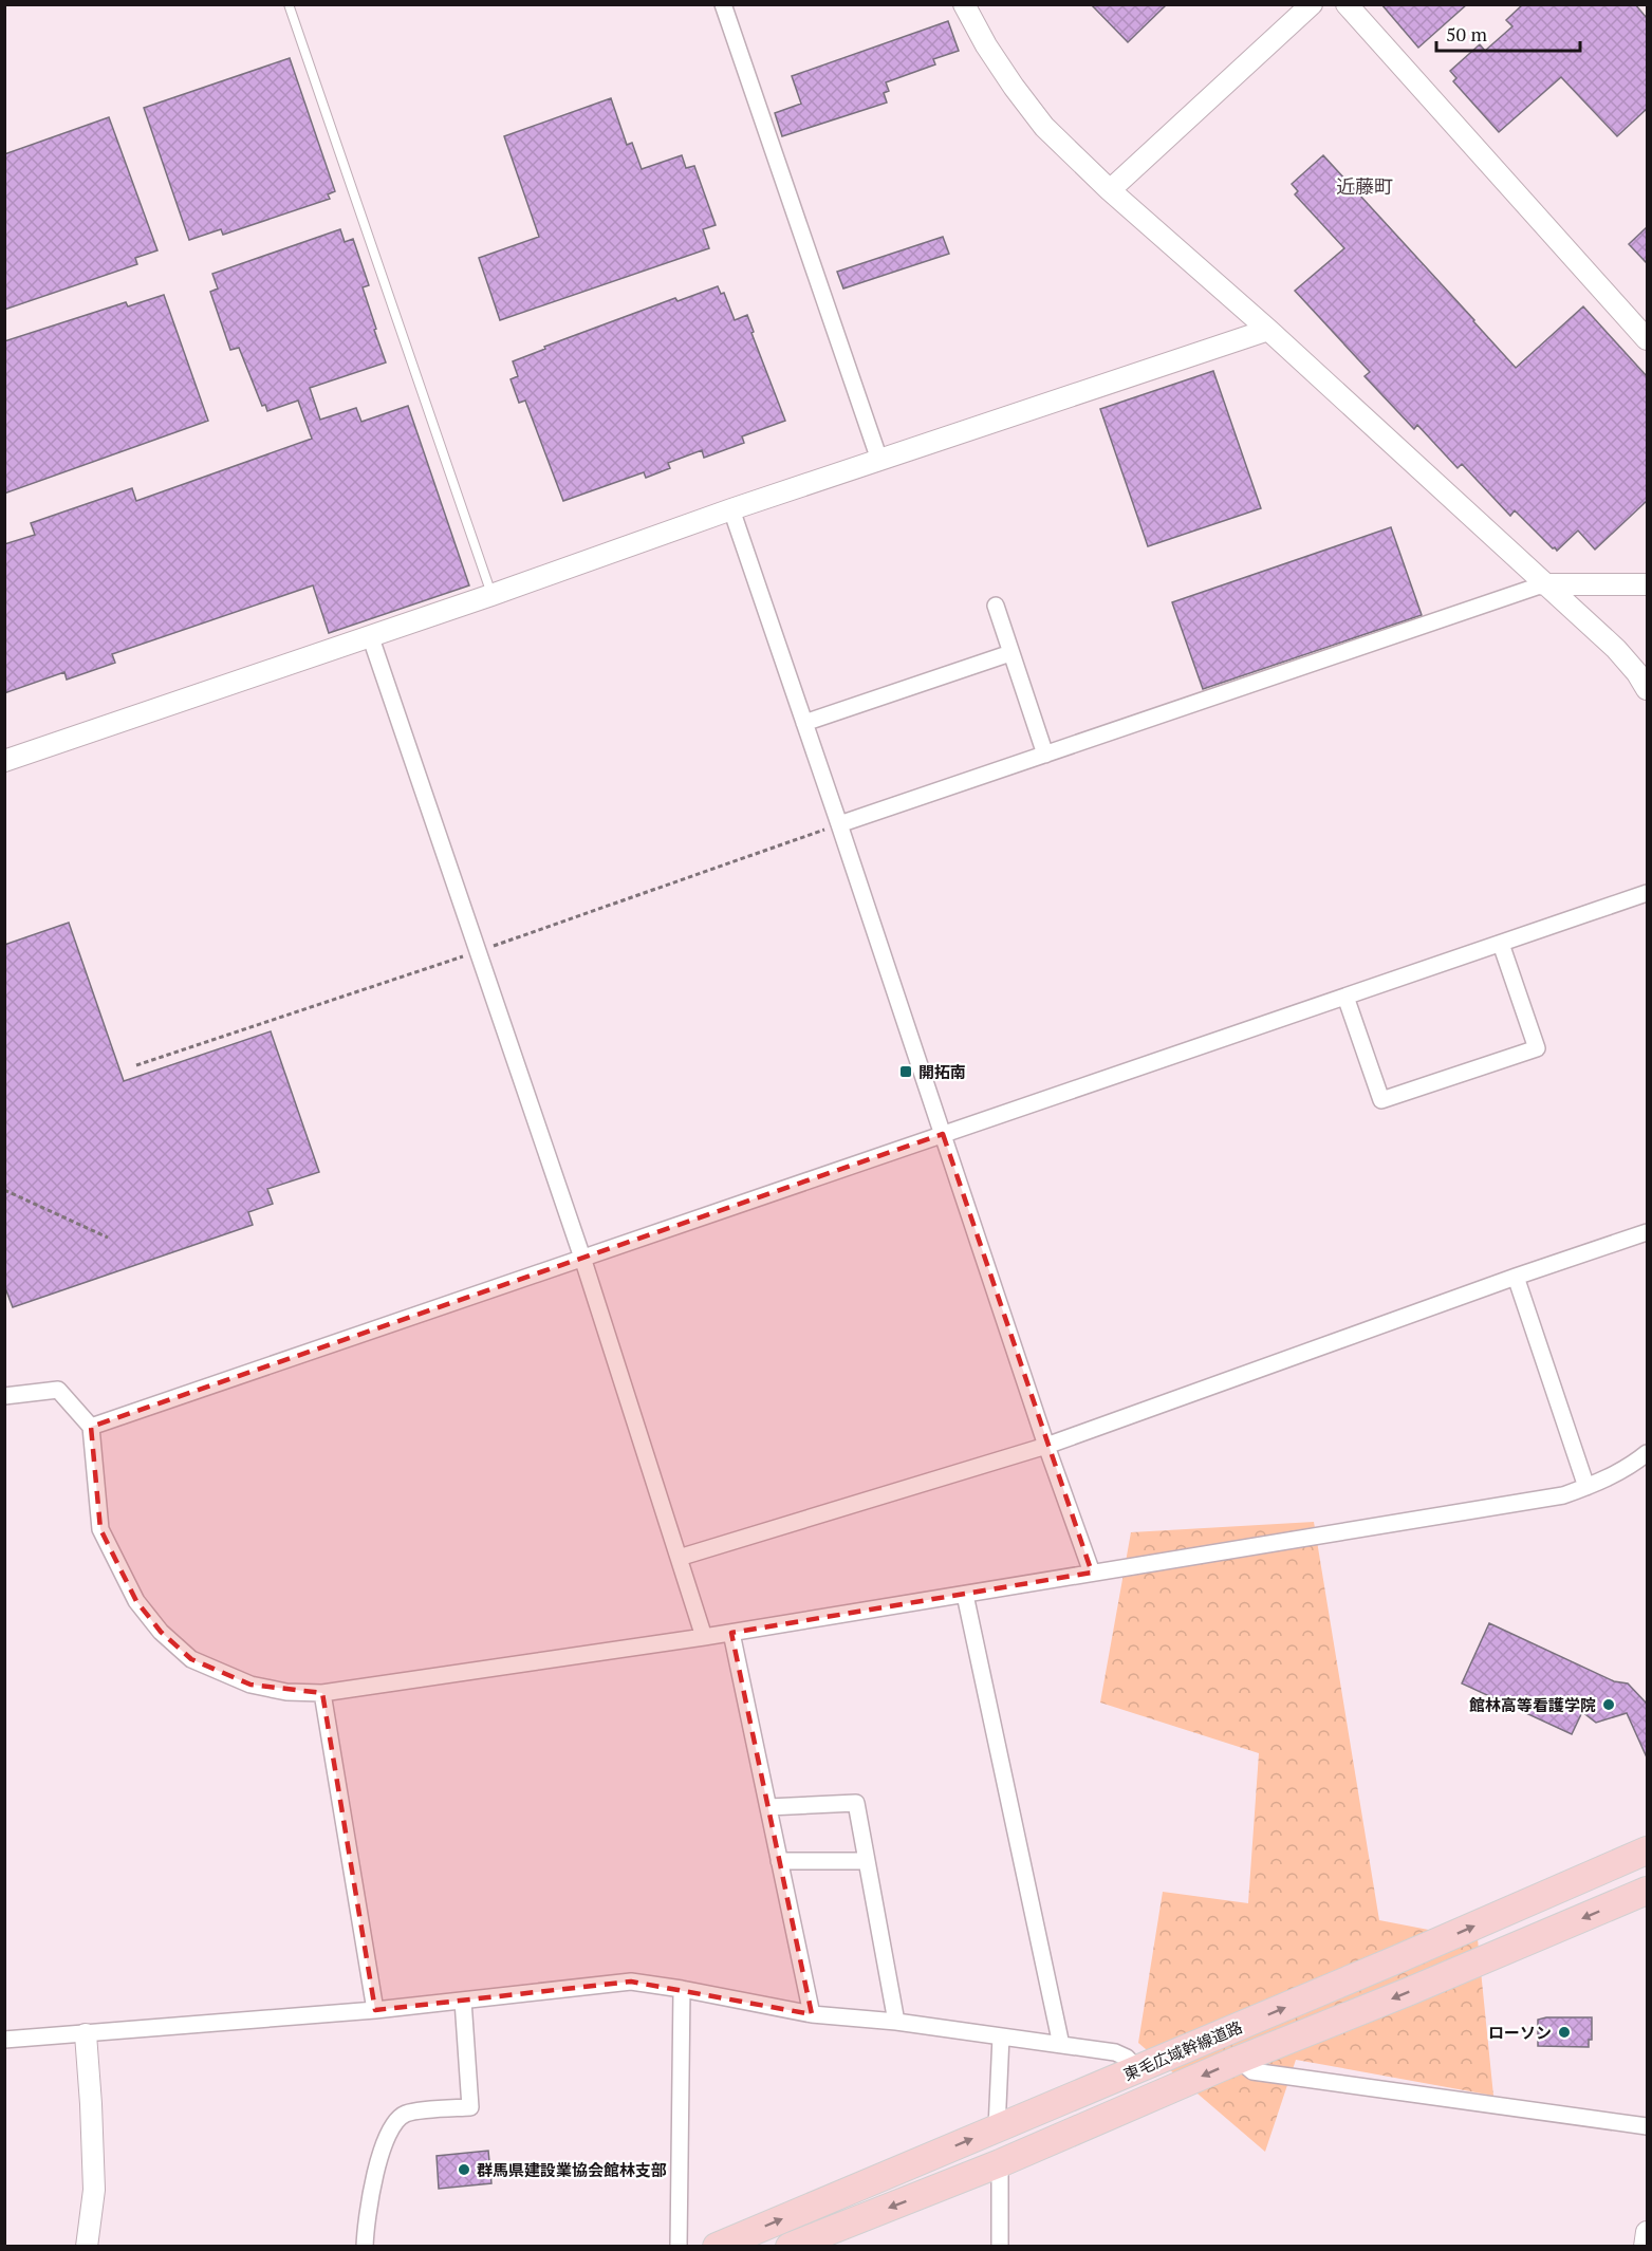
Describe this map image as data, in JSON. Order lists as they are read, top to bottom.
{
  "streets": {
    "highway": ["東毛広域幹線道路"]
  },
  "districts": ["近藤町"],
  "places": {
    "transit": ["開拓南"],
    "other": ["館林高等看護学院", "ローソン", "群馬県建設業協会館林支部"]
  },
  "scale_bar": "50 m"
}
